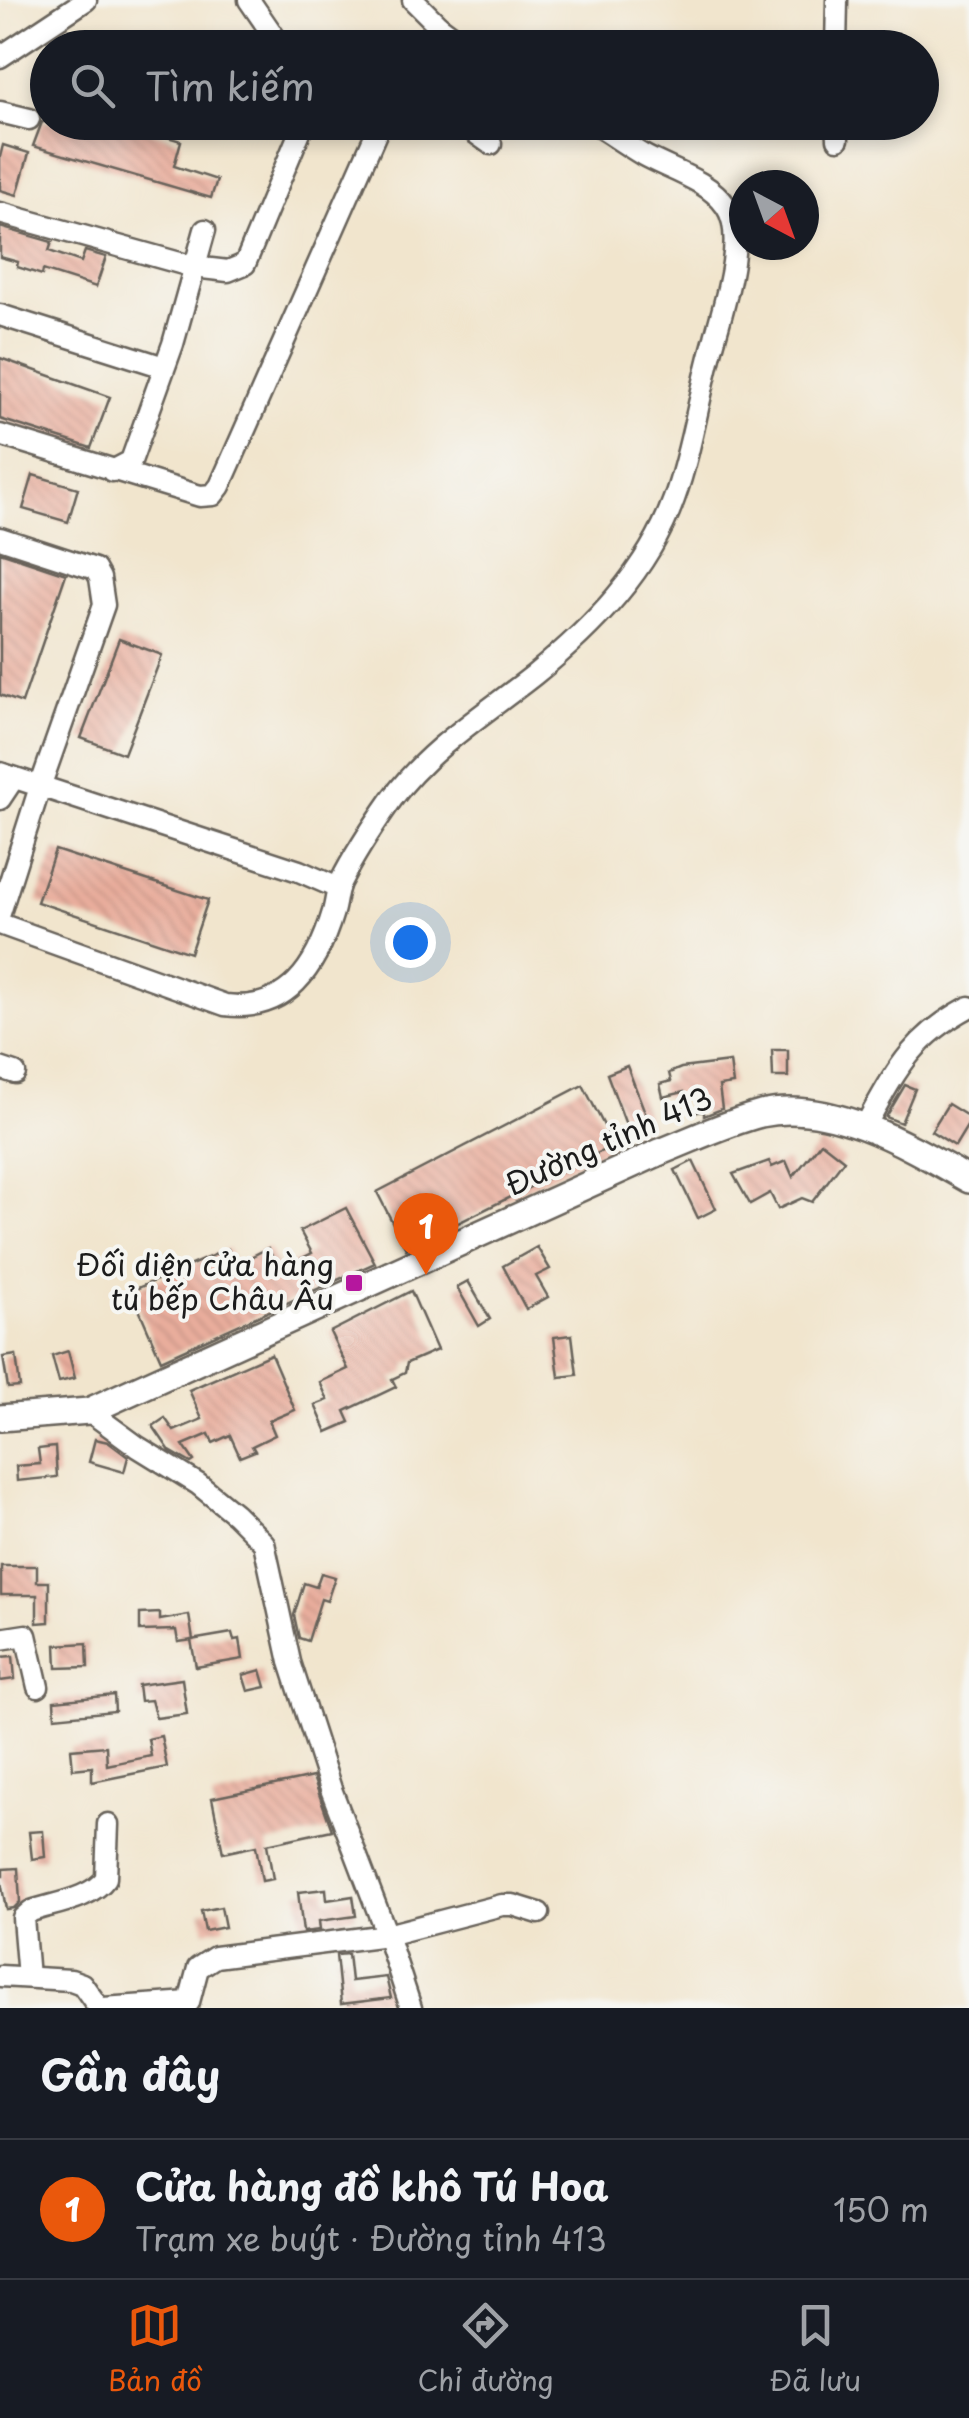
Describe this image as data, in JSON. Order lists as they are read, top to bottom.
{
  "streets": {
    "main road": ["Đường tỉnh 413"]
  },
  "places": {
    "transit": ["Đối diện cửa hàng tủ bếp Châu Âu"]
  },
  "north": "bottom right",
  "page": {
    "search": "Tìm kiếm",
    "pins": "1",
    "heading": "Gần đây",
    "list": [
      {
        "mark": "1",
        "name": "Cửa hàng đồ khô Tú Hoa",
        "note": "Trạm xe buýt · Đường tỉnh 413",
        "value": "150 m"
      }
    ],
    "nav": ["Bản đồ", "Chỉ đường", "Đã lưu"]
  }
}
